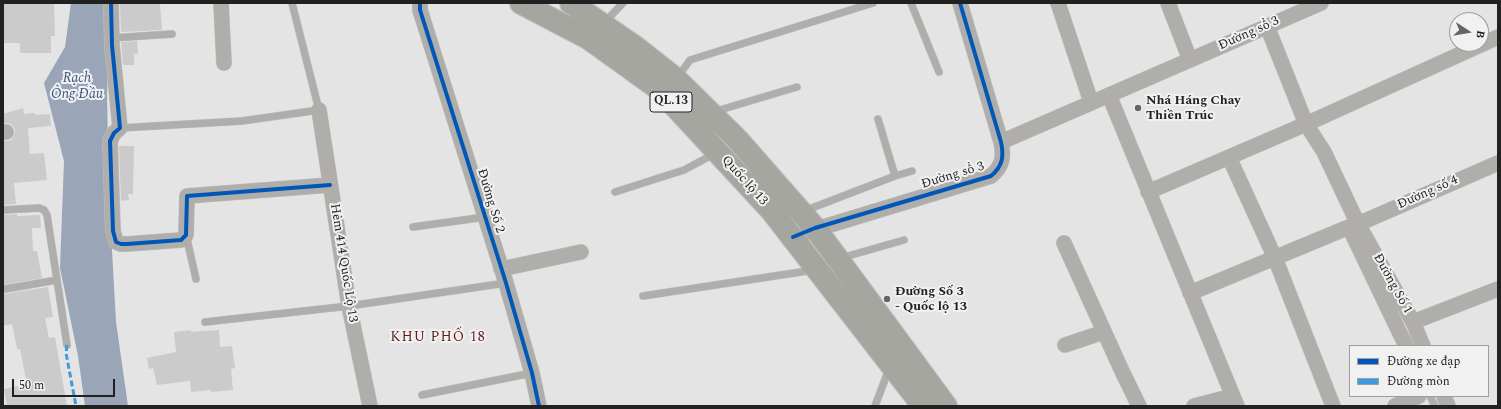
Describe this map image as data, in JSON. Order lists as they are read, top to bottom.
{
  "streets": {
    "highway": ["QL.13", "Quốc lộ 13"],
    "street": [
      "Đường sổ 3",
      "Đường số 4",
      "Đường Số 2",
      "Hẻm 414 Quốc Lộ 13",
      "Đường Số 1"
    ]
  },
  "crossings": [
    ["Đường sổ 3", "Quốc lộ 13"],
    ["Đường số 4", "Đường Số 1"]
  ],
  "districts": ["KHU PHỐ 18"],
  "water": ["Rạch Ông Đầu"],
  "places": ["Nhá Háng Chay Thiền Trúc", "Đường Số 3 - Quốc lộ 13"],
  "legend": ["Đường xe đạp", "Đường mòn"],
  "scale_bar": "50 m",
  "north": "right"
}
